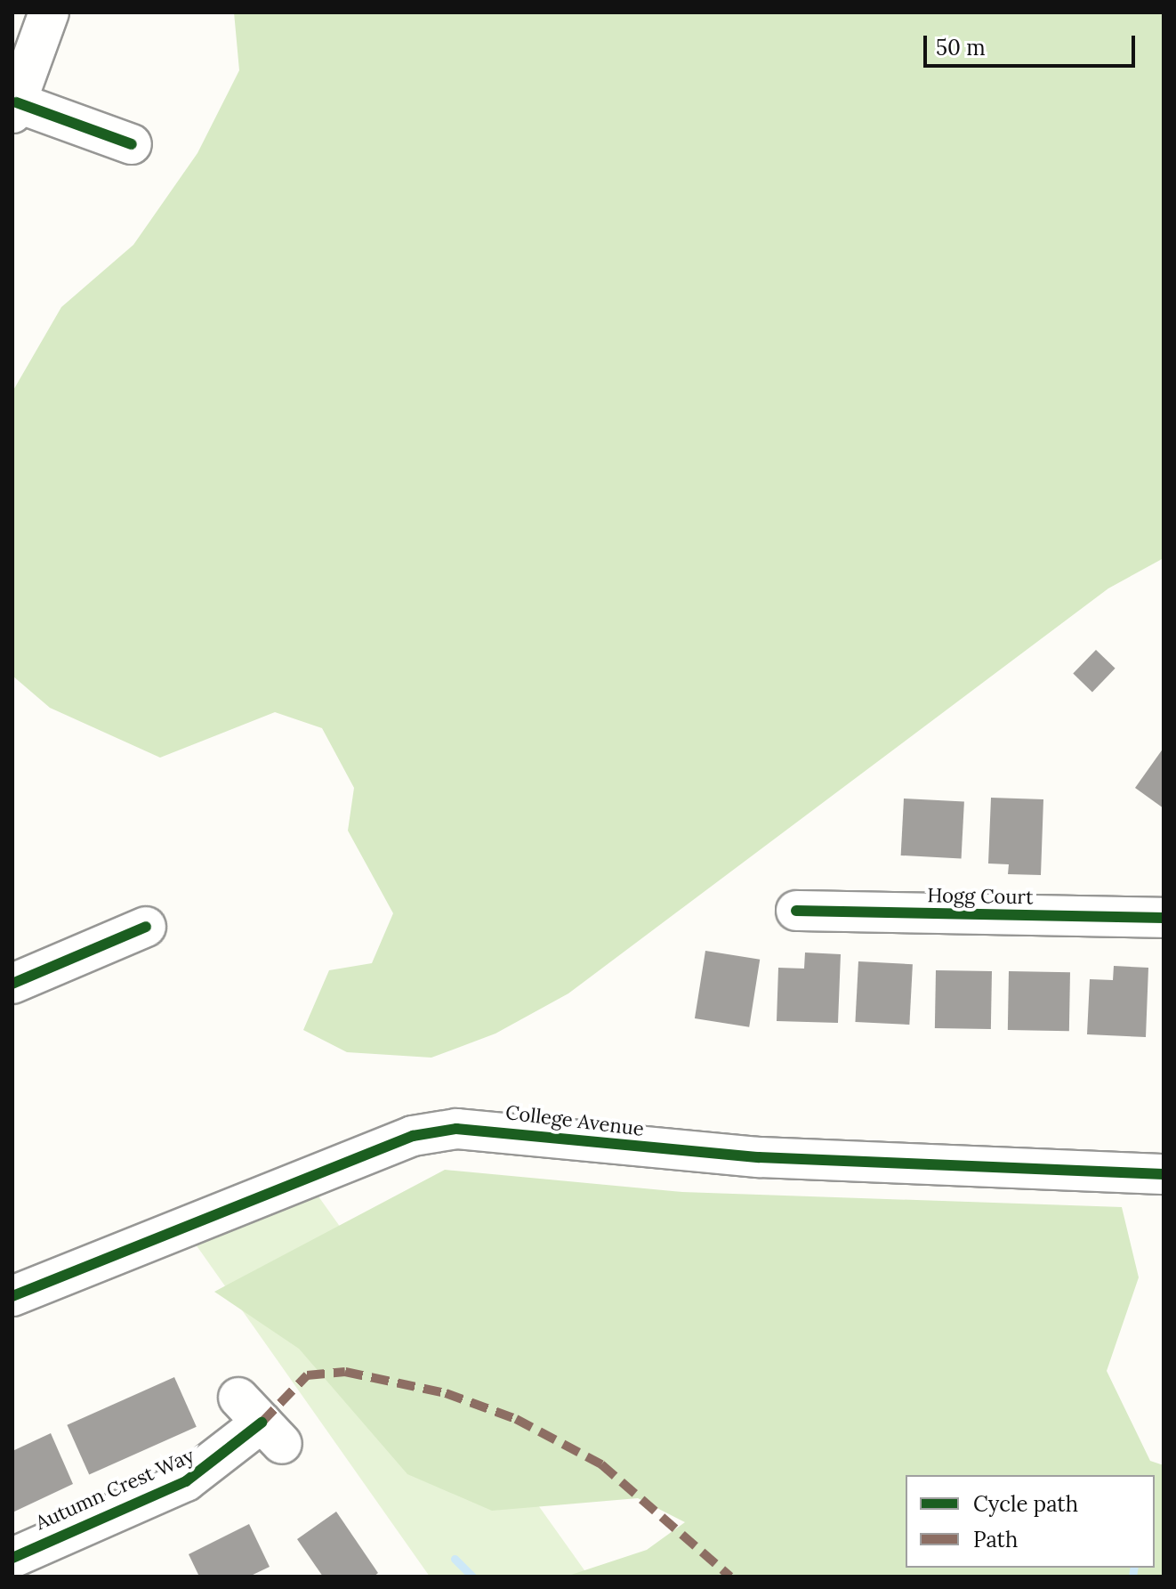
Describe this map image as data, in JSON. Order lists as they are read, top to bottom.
{
  "streets": {
    "street": ["Hogg Court", "College Avenue", "Autumn Crest Way"]
  },
  "legend": ["Cycle path", "Path"],
  "scale_bar": "50 m"
}
